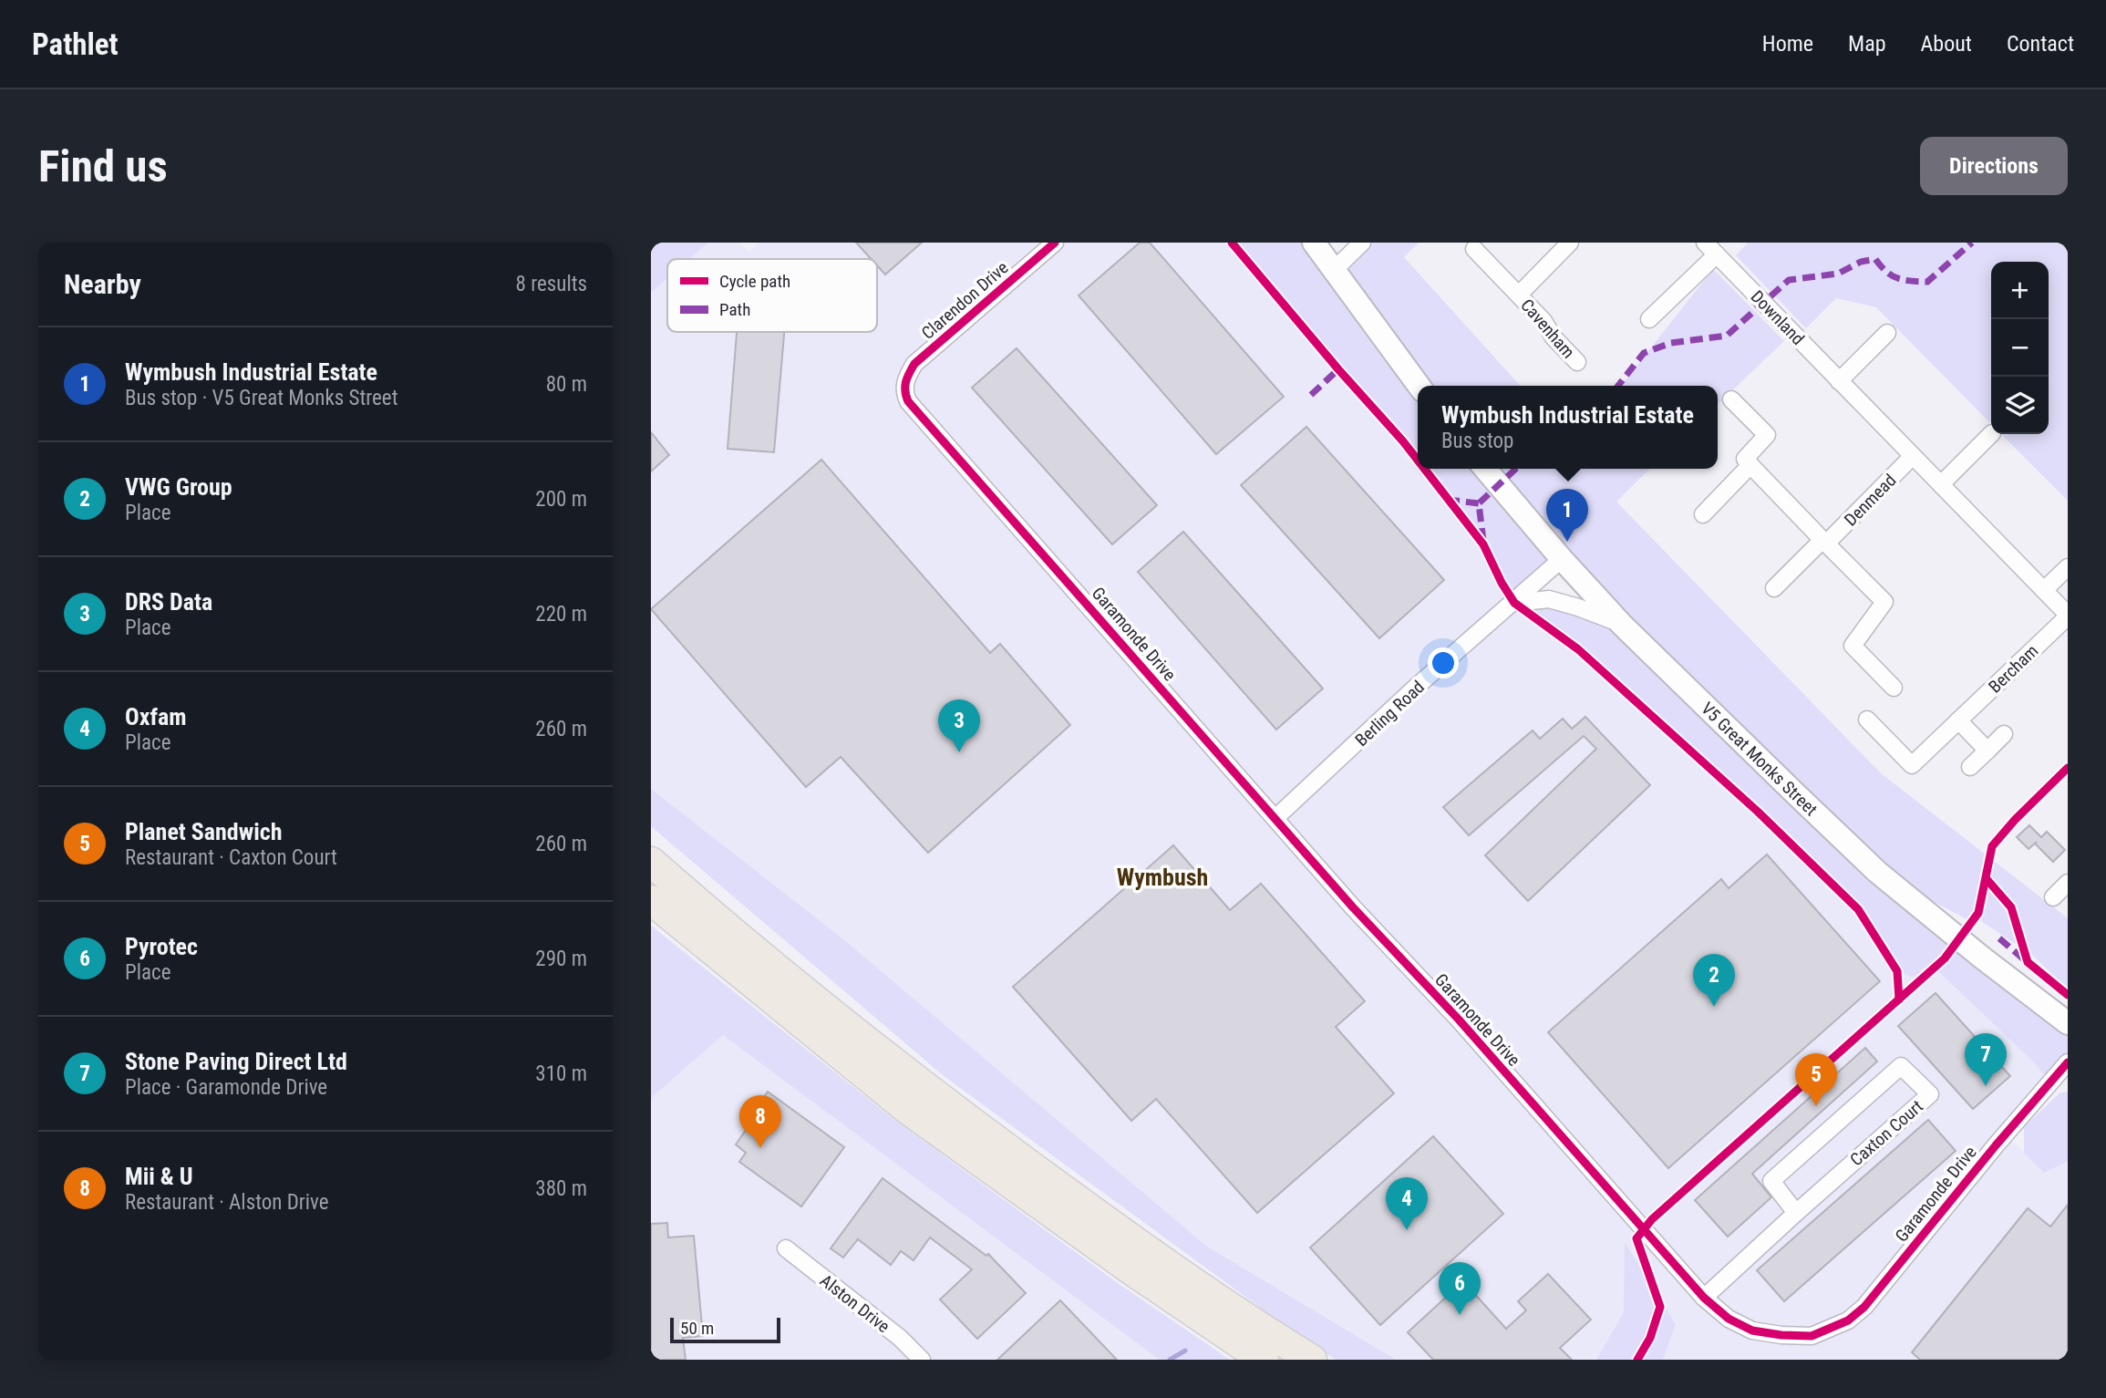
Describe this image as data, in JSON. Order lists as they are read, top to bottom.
{
  "streets": {
    "street": [
      "Clarendon Drive",
      "Downland",
      "Cavenham",
      "Denmead",
      "Garamonde Drive",
      "Bercham",
      "Berling Road",
      "V5 Great Monks Street",
      "Caxton Court",
      "Alston Drive"
    ]
  },
  "crossings": [
    ["Clarendon Drive", "Garamonde Drive"],
    ["Downland", "Denmead"],
    ["Downland", "Bercham"],
    ["Garamonde Drive", "Berling Road"],
    ["Garamonde Drive", "Caxton Court"],
    ["Berling Road", "V5 Great Monks Street"]
  ],
  "districts": ["Wymbush"],
  "legend": ["Cycle path", "Path"],
  "scale_bar": "50 m",
  "page": {
    "header": "Pathlet",
    "nav": [
      "Home",
      "Map",
      "About",
      "Contact"
    ],
    "buttons": "Directions",
    "title": "Find us",
    "heading": ["Nearby", "8 results"],
    "map_buttons": ["+", "−"],
    "list": [
      {
        "mark": "1",
        "name": "Wymbush Industrial Estate",
        "note": "Bus stop · V5 Great Monks Street",
        "value": "80 m"
      },
      {
        "mark": "2",
        "name": "VWG Group",
        "note": "Place",
        "value": "200 m"
      },
      {
        "mark": "3",
        "name": "DRS Data",
        "note": "Place",
        "value": "220 m"
      },
      {
        "mark": "4",
        "name": "Oxfam",
        "note": "Place",
        "value": "260 m"
      },
      {
        "mark": "5",
        "name": "Planet Sandwich",
        "note": "Restaurant · Caxton Court",
        "value": "260 m"
      },
      {
        "mark": "6",
        "name": "Pyrotec",
        "note": "Place",
        "value": "290 m"
      },
      {
        "mark": "7",
        "name": "Stone Paving Direct Ltd",
        "note": "Place · Garamonde Drive",
        "value": "310 m"
      },
      {
        "mark": "8",
        "name": "Mii & U",
        "note": "Restaurant · Alston Drive",
        "value": "380 m"
      }
    ],
    "popup": ["Wymbush Industrial Estate", "Bus stop"],
    "pins": [
      "1",
      "3",
      "2",
      "7",
      "5",
      "8",
      "4",
      "6"
    ],
    "scale": "50 m"
  }
}
